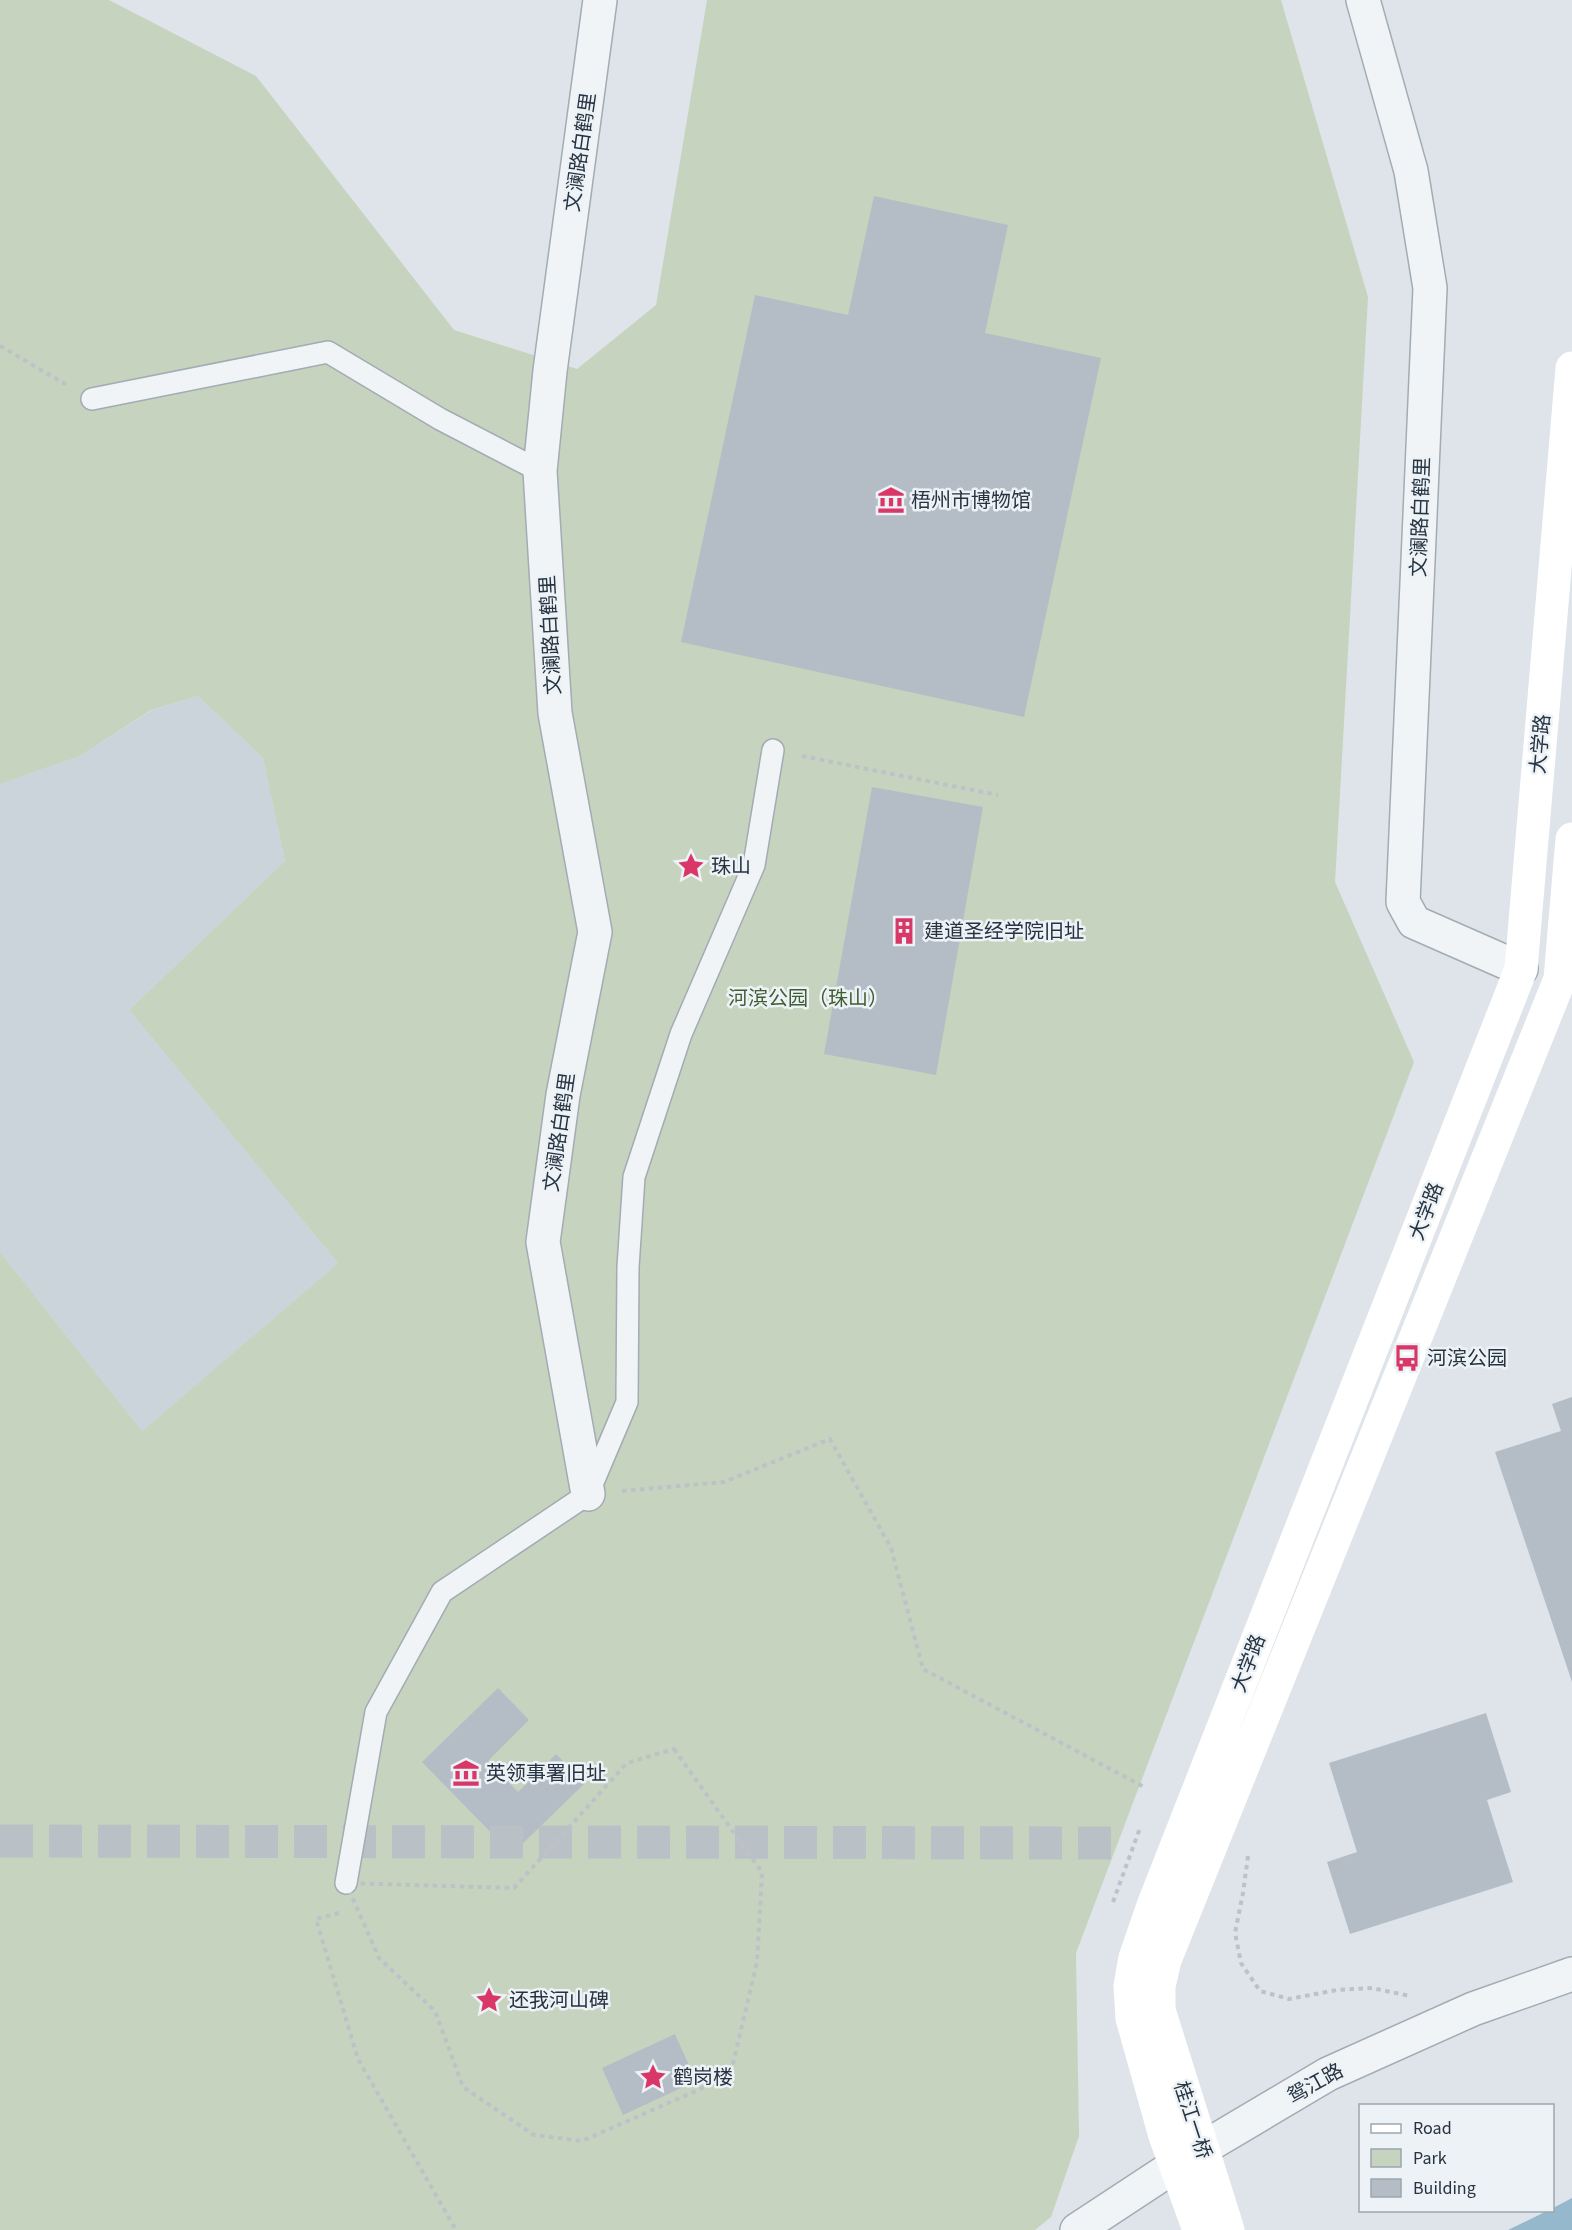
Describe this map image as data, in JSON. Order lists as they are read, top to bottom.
{
  "streets": {
    "main road": ["大学路", "桂江一桥"],
    "street": ["文澜路白鹤里", "鸳江路"]
  },
  "crossings": [
    ["文澜路白鹤里", "大学路"],
    ["大学路", "桂江一桥"]
  ],
  "parks": ["河滨公园（珠山）"],
  "places": {
    "museum": ["梧州市博物馆", "英领事署旧址"],
    "place": ["珠山", "还我河山碑", "鹤岗楼"],
    "building": ["建道圣经学院旧址"],
    "bus stop": ["河滨公园"]
  },
  "legend": ["Road", "Park", "Building"]
}
